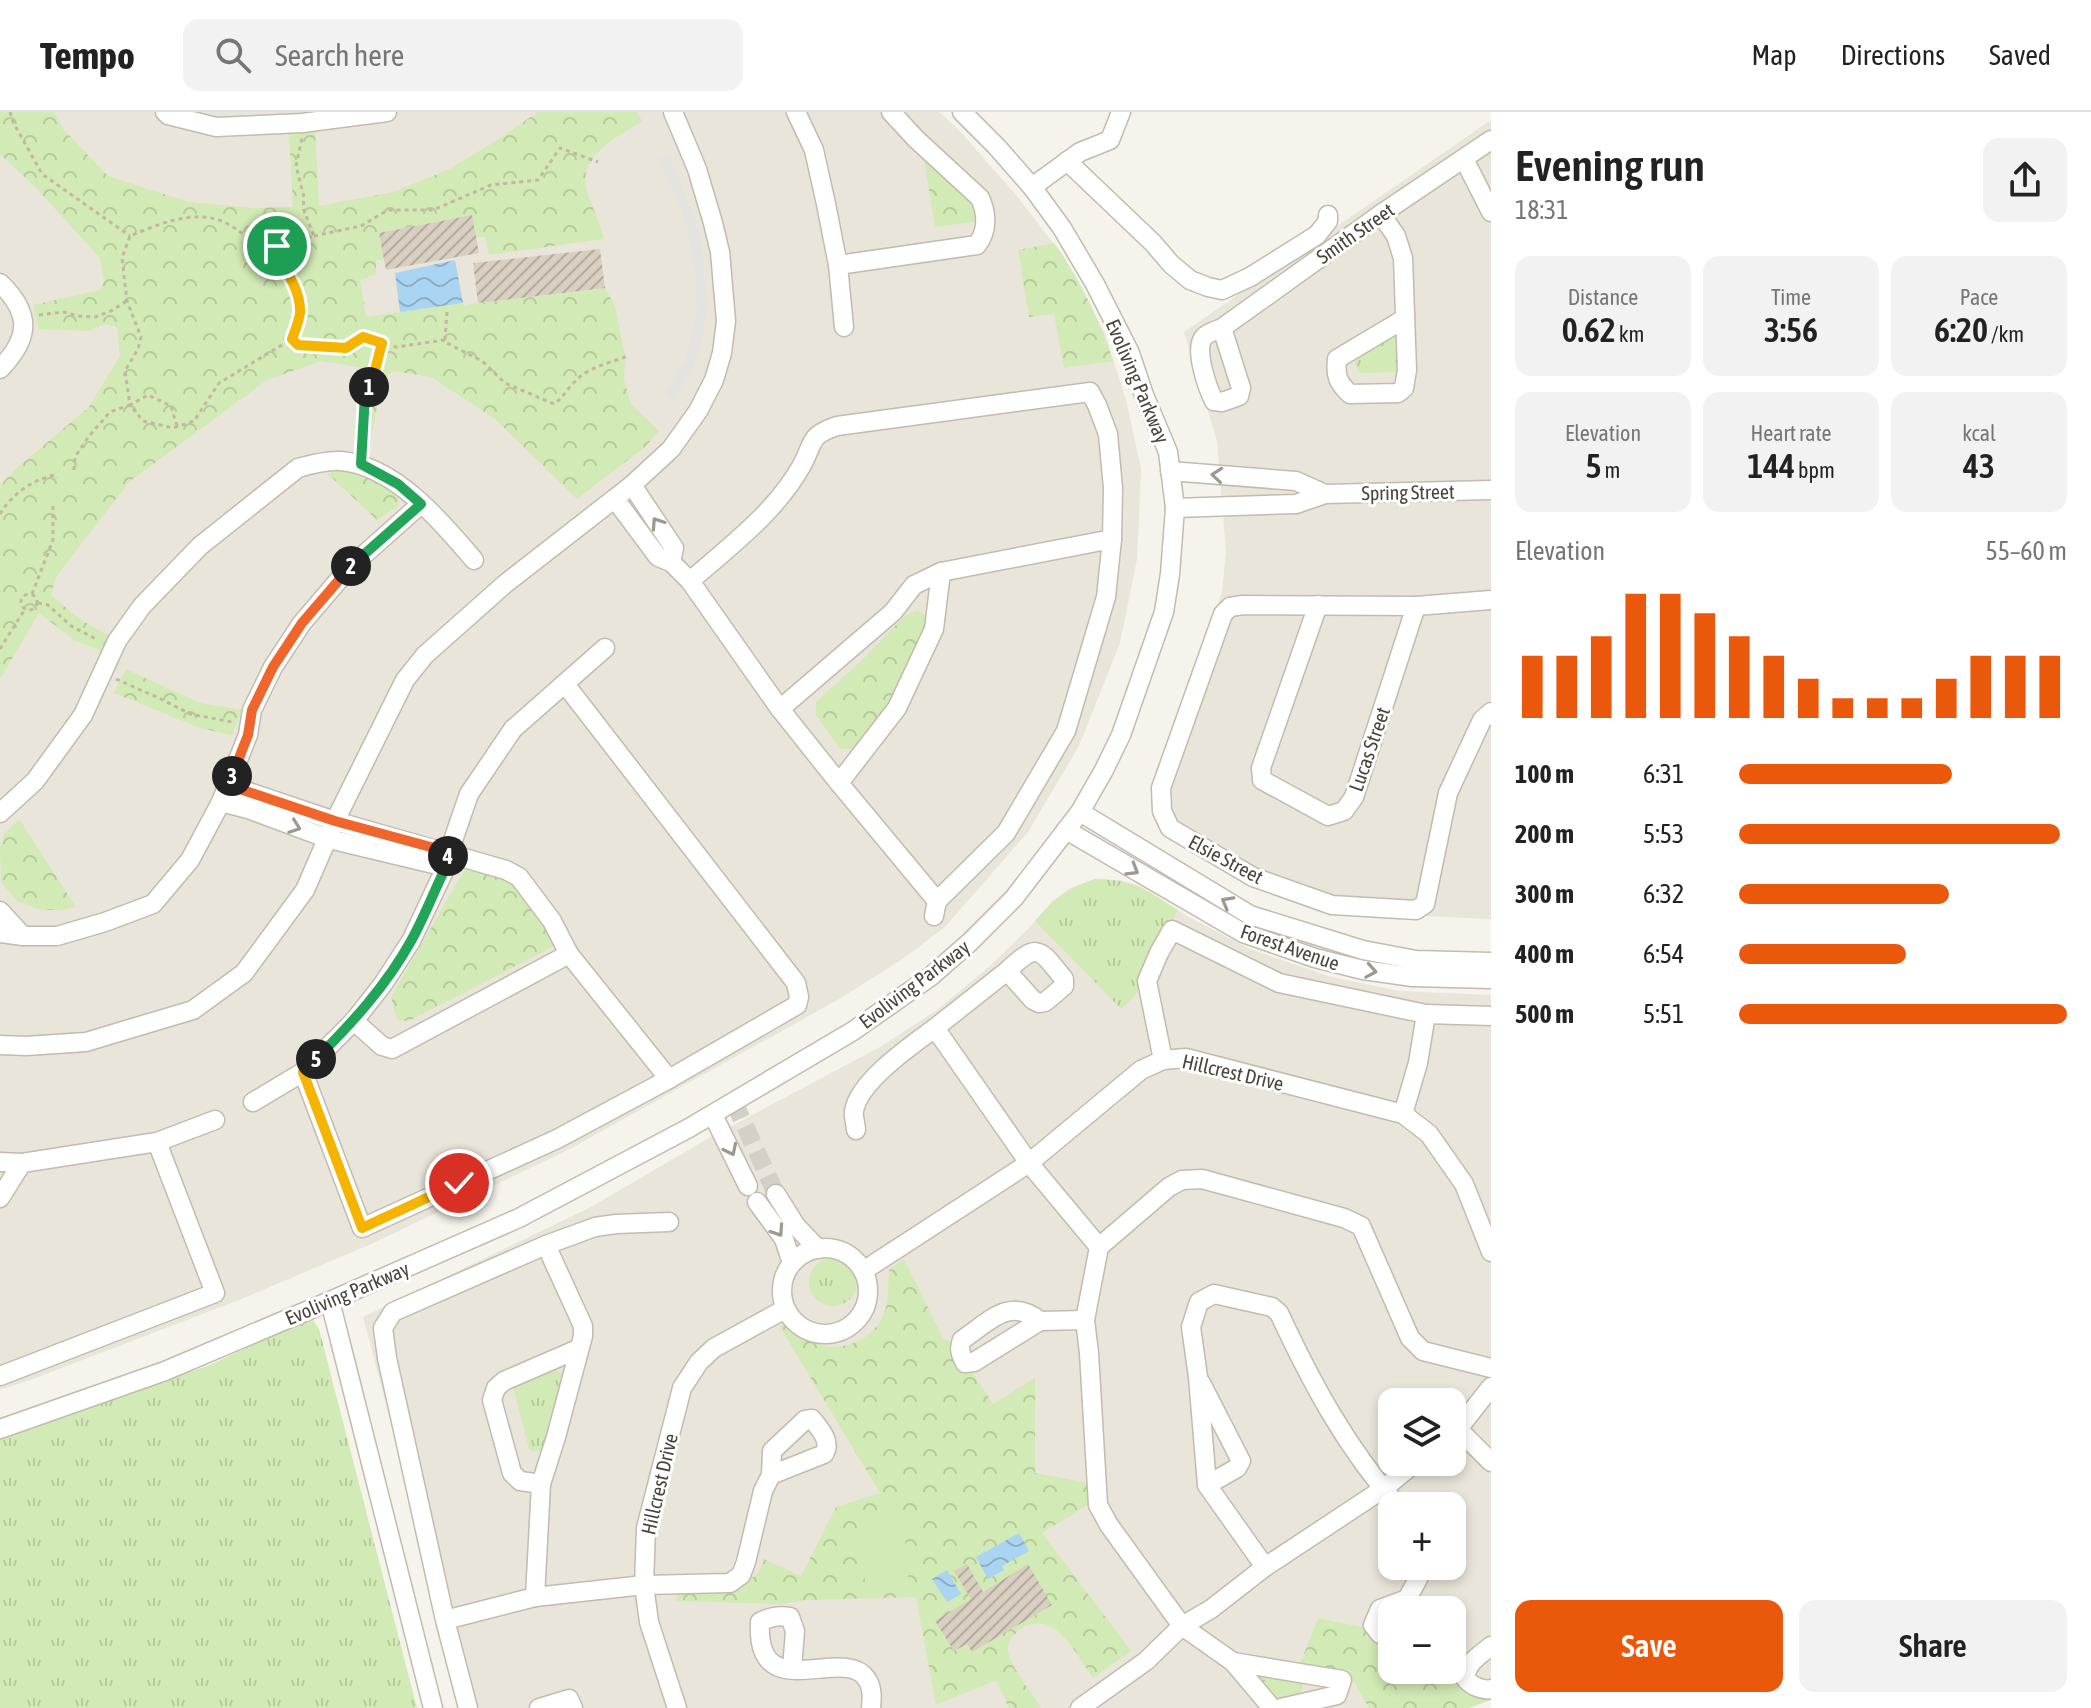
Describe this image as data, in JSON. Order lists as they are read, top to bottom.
{
  "streets": {
    "street": [
      "Smith Street",
      "Evoliving Parkway",
      "Spring Street",
      "Lucas Street",
      "Elsie Street",
      "Forest Avenue",
      "Hillcrest Drive"
    ]
  },
  "crossings": [
    ["Evoliving Parkway", "Spring Street"],
    ["Evoliving Parkway", "Forest Avenue"],
    ["Lucas Street", "Elsie Street"]
  ],
  "page": {
    "header": "Tempo",
    "search": "Search here",
    "nav": ["Map", "Directions", "Saved"],
    "heading": ["Evening run", "18:31"],
    "stats": [
      ["Distance", "0.62 km"],
      ["Time", "3:56"],
      ["Pace", "6:20 /km"],
      ["Elevation", "5 m"],
      ["Heart rate", "144 bpm"],
      ["kcal", "43"]
    ],
    "pins": [
      "1",
      "2",
      "3",
      "4",
      "5"
    ],
    "chart": ["Elevation", "55–60 m"],
    "list": [
      {
        "name": "100 m",
        "note": "6:31"
      },
      {
        "name": "200 m",
        "note": "5:53"
      },
      {
        "name": "300 m",
        "note": "6:32"
      },
      {
        "name": "400 m",
        "note": "6:54"
      },
      {
        "name": "500 m",
        "note": "5:51"
      }
    ],
    "map_buttons": ["+", "−"],
    "buttons": ["Save", "Share"]
  }
}
